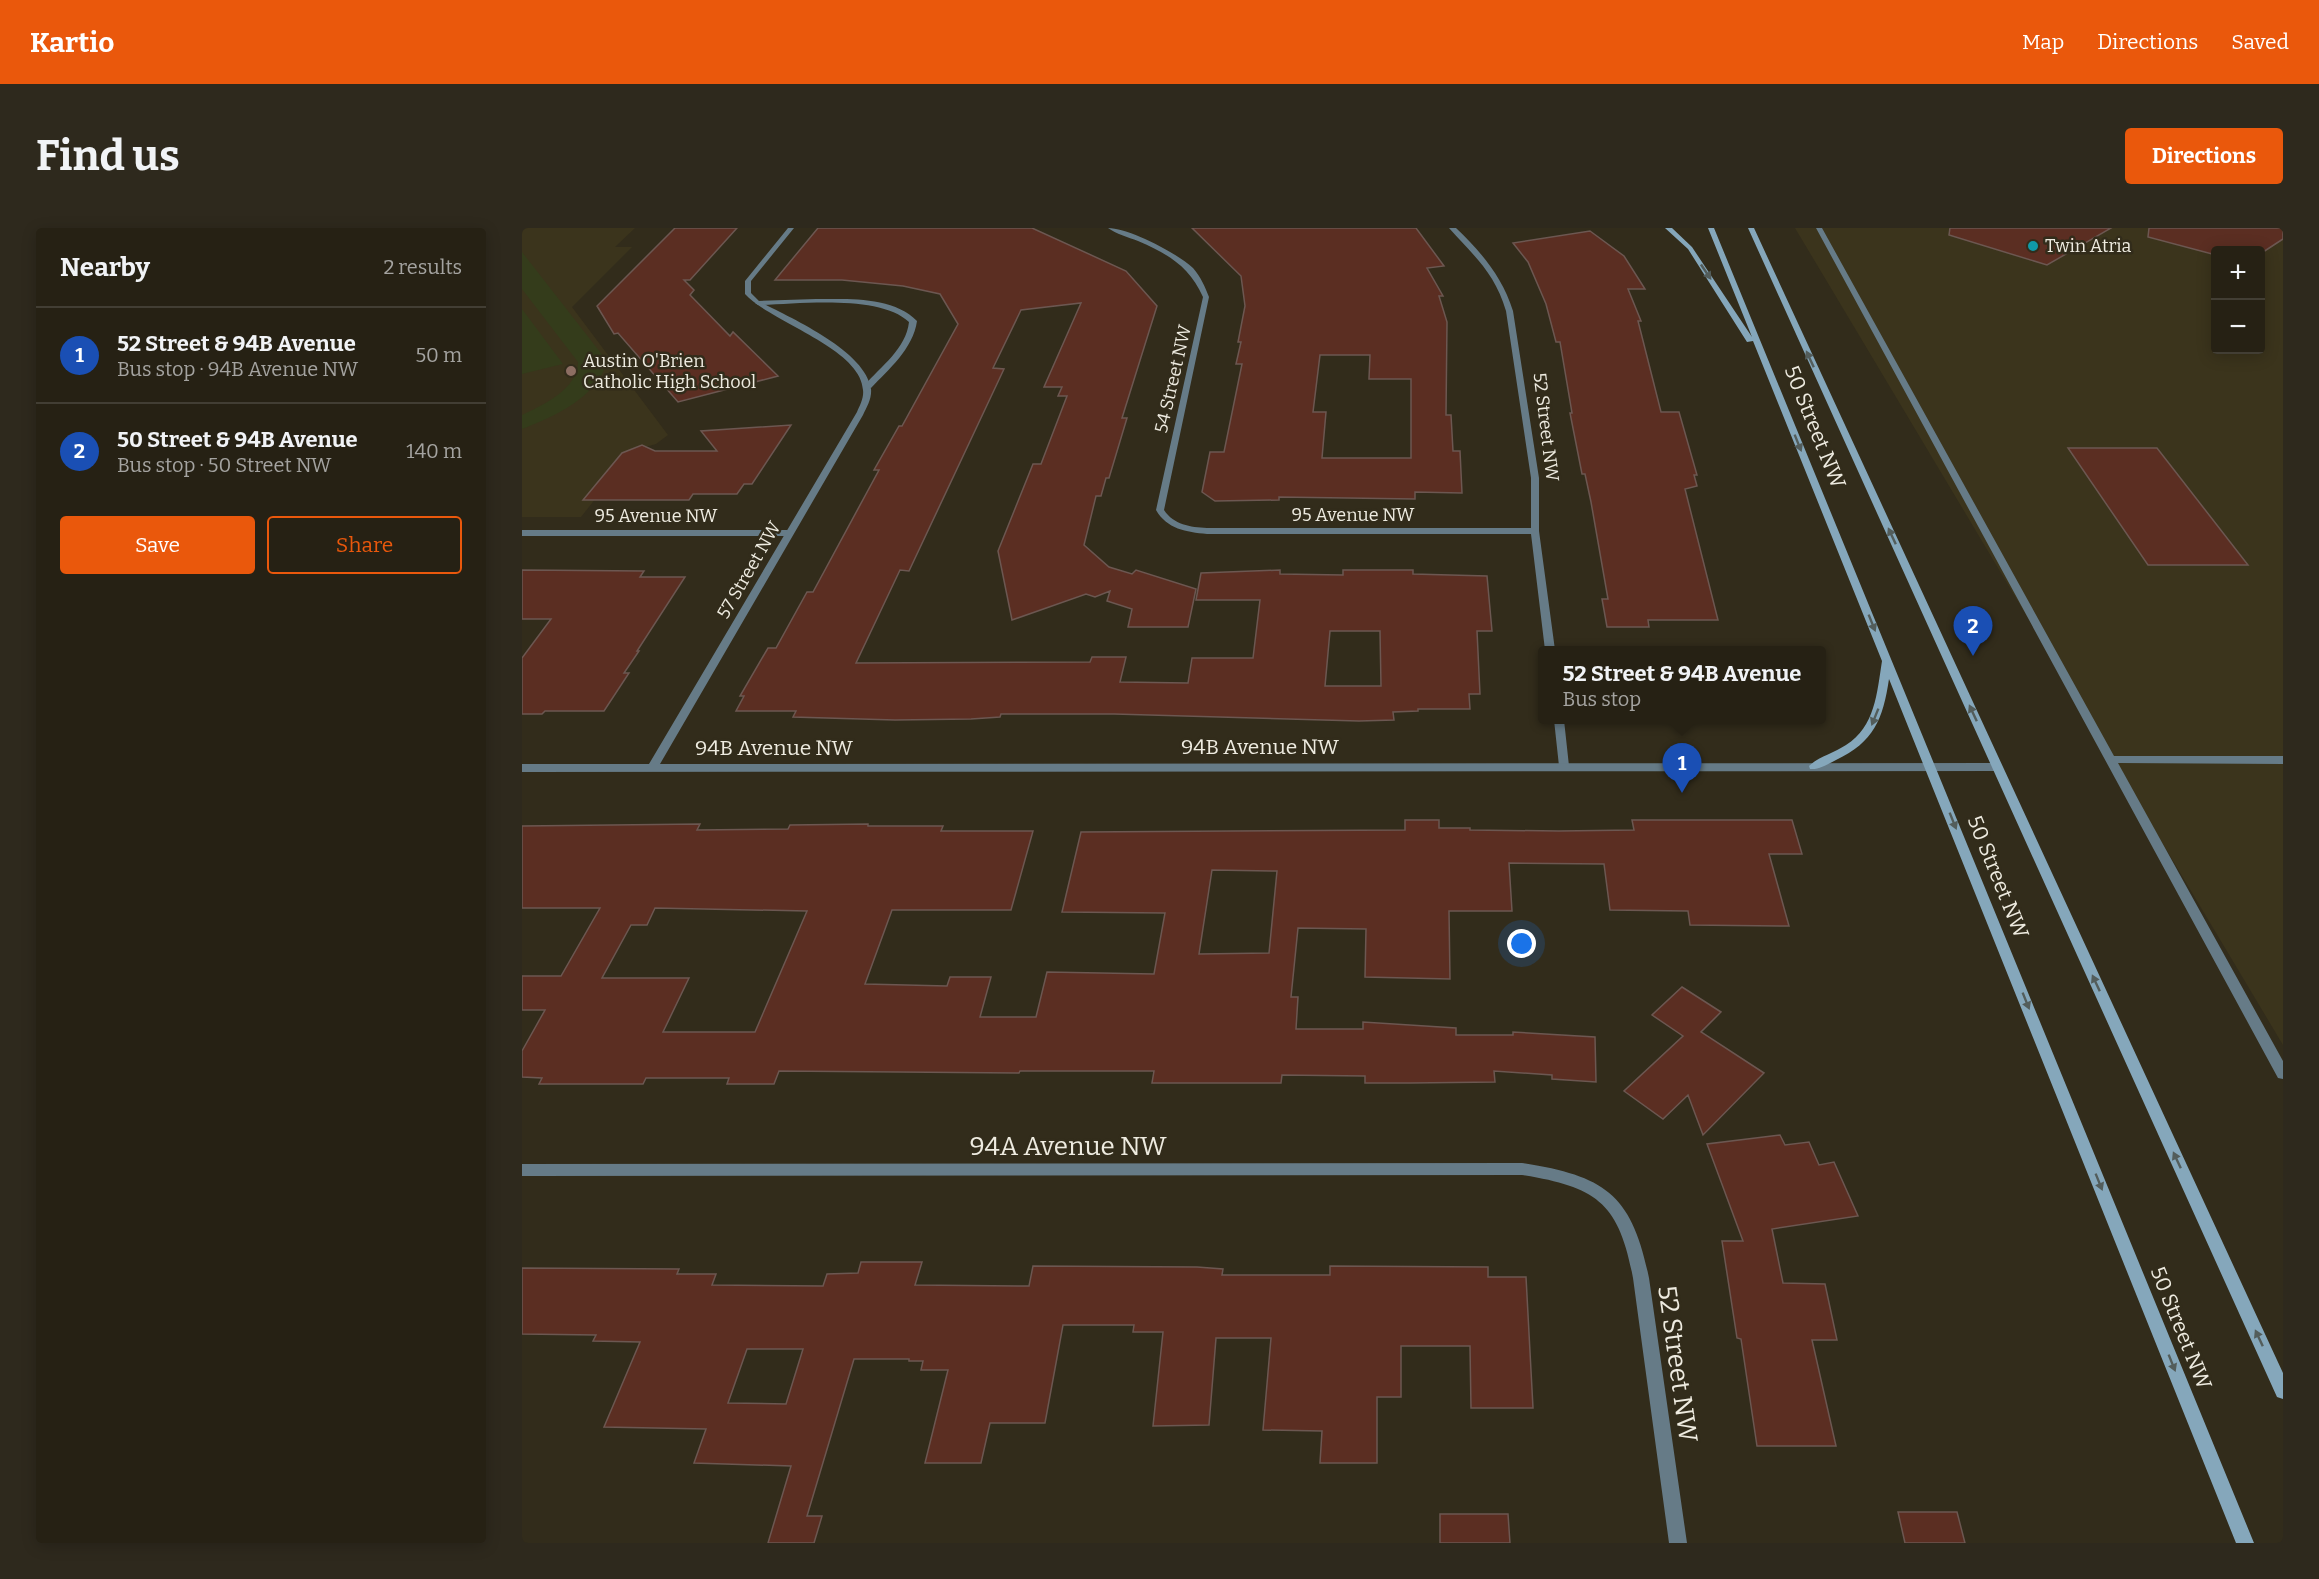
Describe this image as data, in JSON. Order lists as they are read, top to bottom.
{
  "streets": {
    "main road": ["50 Street NW"],
    "street": [
      "54 Street NW",
      "52 Street NW",
      "95 Avenue NW",
      "57 Street NW",
      "94B Avenue NW",
      "94A Avenue NW"
    ]
  },
  "crossings": [
    ["54 Street NW", "95 Avenue NW"],
    ["52 Street NW", "95 Avenue NW"],
    ["52 Street NW", "94A Avenue NW"],
    ["50 Street NW", "94B Avenue NW"],
    ["95 Avenue NW", "57 Street NW"],
    ["57 Street NW", "94B Avenue NW"]
  ],
  "places": ["Twin Atria", "Austin O'Brien Catholic High School"],
  "page": {
    "header": "Kartio",
    "nav": ["Map", "Directions", "Saved"],
    "buttons": [
      "Directions",
      ["Save", "Share"]
    ],
    "title": "Find us",
    "heading": ["Nearby", "2 results"],
    "map_buttons": ["+", "−"],
    "list": [
      {
        "mark": "1",
        "name": "52 Street & 94B Avenue",
        "note": "Bus stop · 94B Avenue NW",
        "value": "50 m"
      },
      {
        "mark": "2",
        "name": "50 Street & 94B Avenue",
        "note": "Bus stop · 50 Street NW",
        "value": "140 m"
      }
    ],
    "pins": ["2", "1"],
    "popup": ["52 Street & 94B Avenue", "Bus stop"]
  }
}
